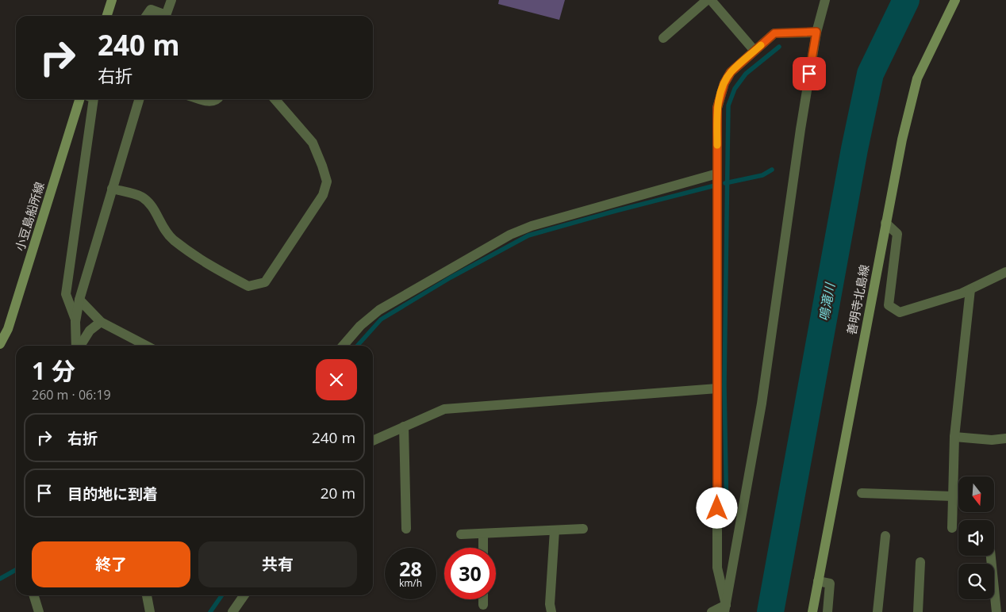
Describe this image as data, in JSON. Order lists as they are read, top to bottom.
{
  "streets": {
    "main road": ["小豆島船所線", "善明寺北島線"]
  },
  "water": ["鳴滝川"],
  "north": "bottom",
  "page": {
    "turn": ["240 m", "右折"],
    "heading": ["1 分", "260 m · 06:19"],
    "list": [
      {
        "name": "右折",
        "value": "240 m"
      },
      {
        "name": "目的地に到着",
        "value": "20 m"
      }
    ],
    "buttons": ["終了", "共有"],
    "speed": "28 km/h",
    "limit": "30"
  }
}
